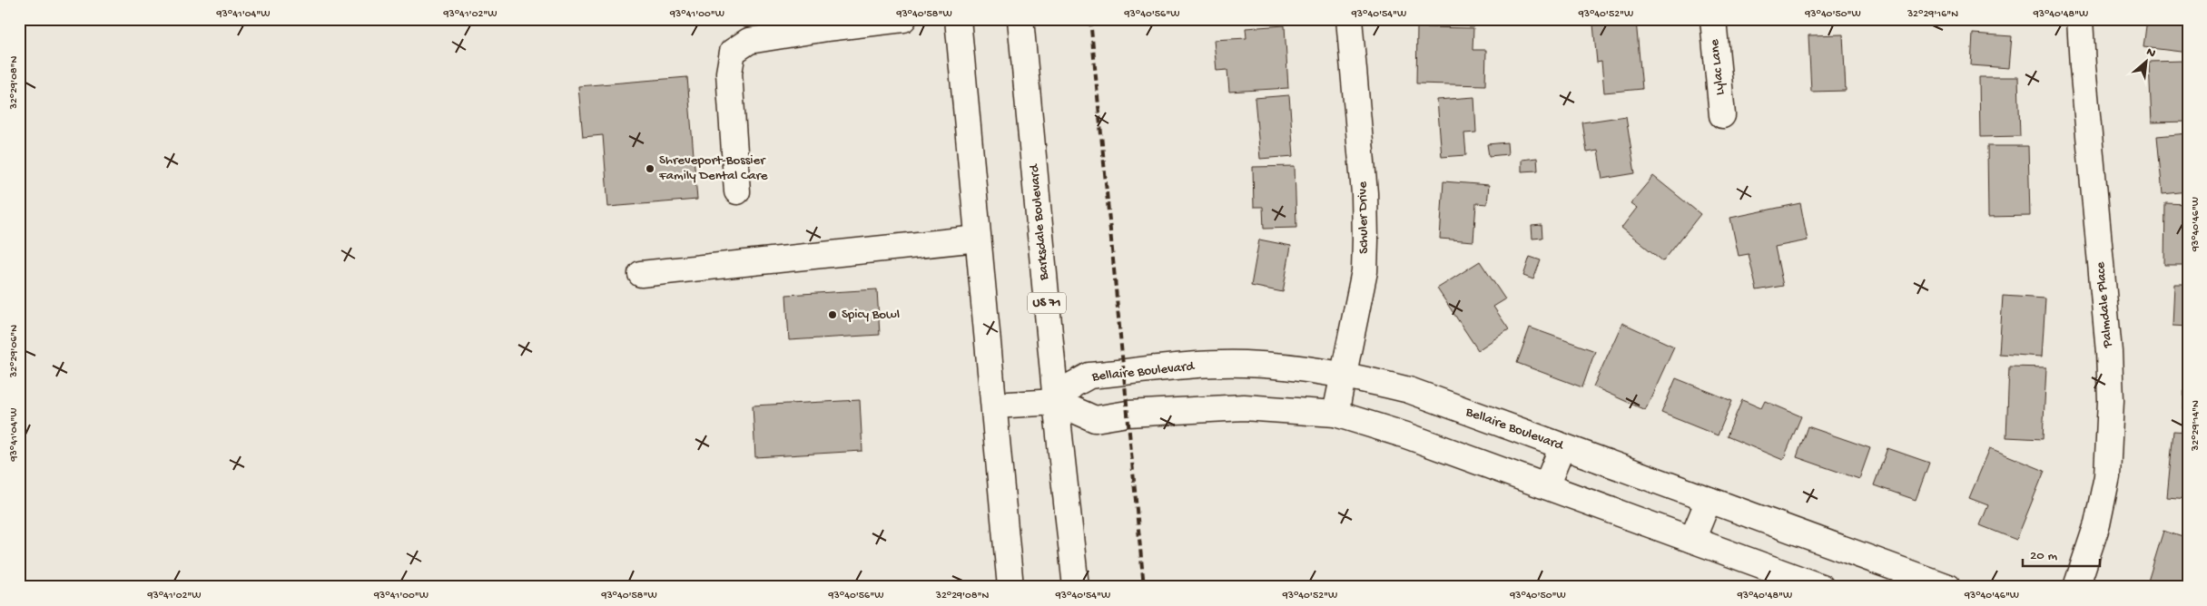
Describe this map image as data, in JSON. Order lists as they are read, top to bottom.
{
  "streets": {
    "street": [
      "Lylac Lane",
      "Schuler Drive",
      "Barksdale Boulevard",
      "US 71",
      "Palmdale Place",
      "Bellaire Boulevard"
    ]
  },
  "crossings": [
    ["Schuler Drive", "Bellaire Boulevard"],
    ["Barksdale Boulevard", "Bellaire Boulevard"]
  ],
  "places": ["Shreveport-Bossier Family Dental Care", "Spicy Bowl"],
  "scale_bar": "20 m",
  "north": "top right",
  "coordinates": [
    "93°41'04\"W",
    "93°41'02\"W",
    "93°41'00\"W",
    "93°40'58\"W",
    "93°40'56\"W",
    "93°40'54\"W",
    "93°40'52\"W",
    "93°40'50\"W",
    "32°29'16\"N",
    "93°40'48\"W",
    "32°29'08\"N",
    "93°40'46\"W",
    "32°29'06\"N",
    "32°29'14\"N"
  ]
}
